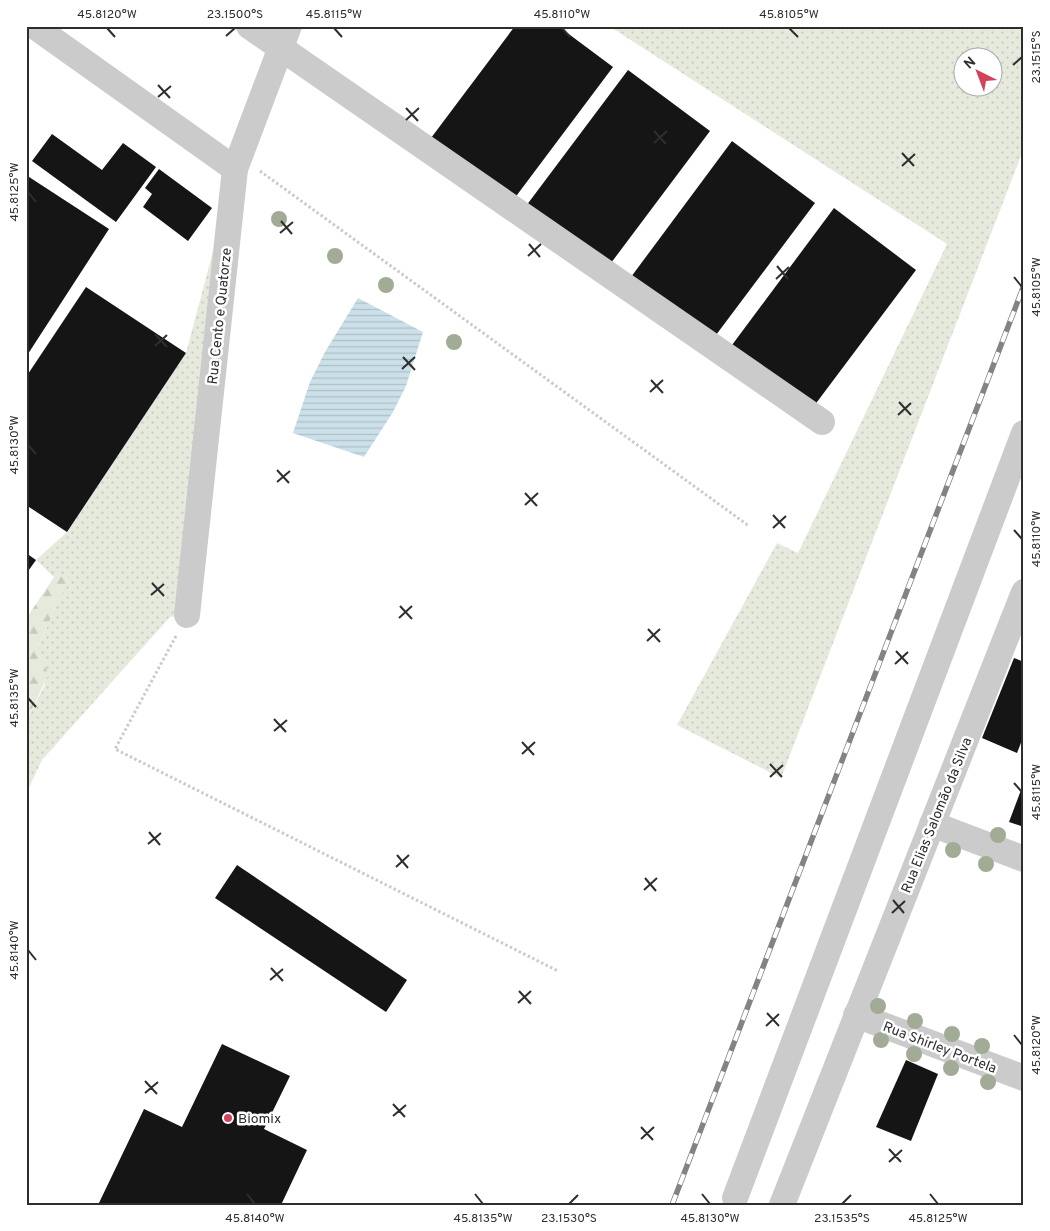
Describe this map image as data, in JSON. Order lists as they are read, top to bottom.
{
  "streets": {
    "street": ["Rua Cento e Quatorze", "Rua Elias Salomão da Silva", "Rua Shirley Portela"]
  },
  "crossings": [
    ["Rua Elias Salomão da Silva", "Rua Shirley Portela"]
  ],
  "places": ["Biomix"],
  "north": "top left",
  "coordinates": [
    "45.8120°W",
    "23.1500°S",
    "45.8115°W",
    "45.8110°W",
    "45.8105°W",
    "23.1515°S",
    "45.8125°W",
    "45.8130°W",
    "45.8135°W",
    "45.8140°W",
    "23.1530°S",
    "23.1535°S"
  ]
}
